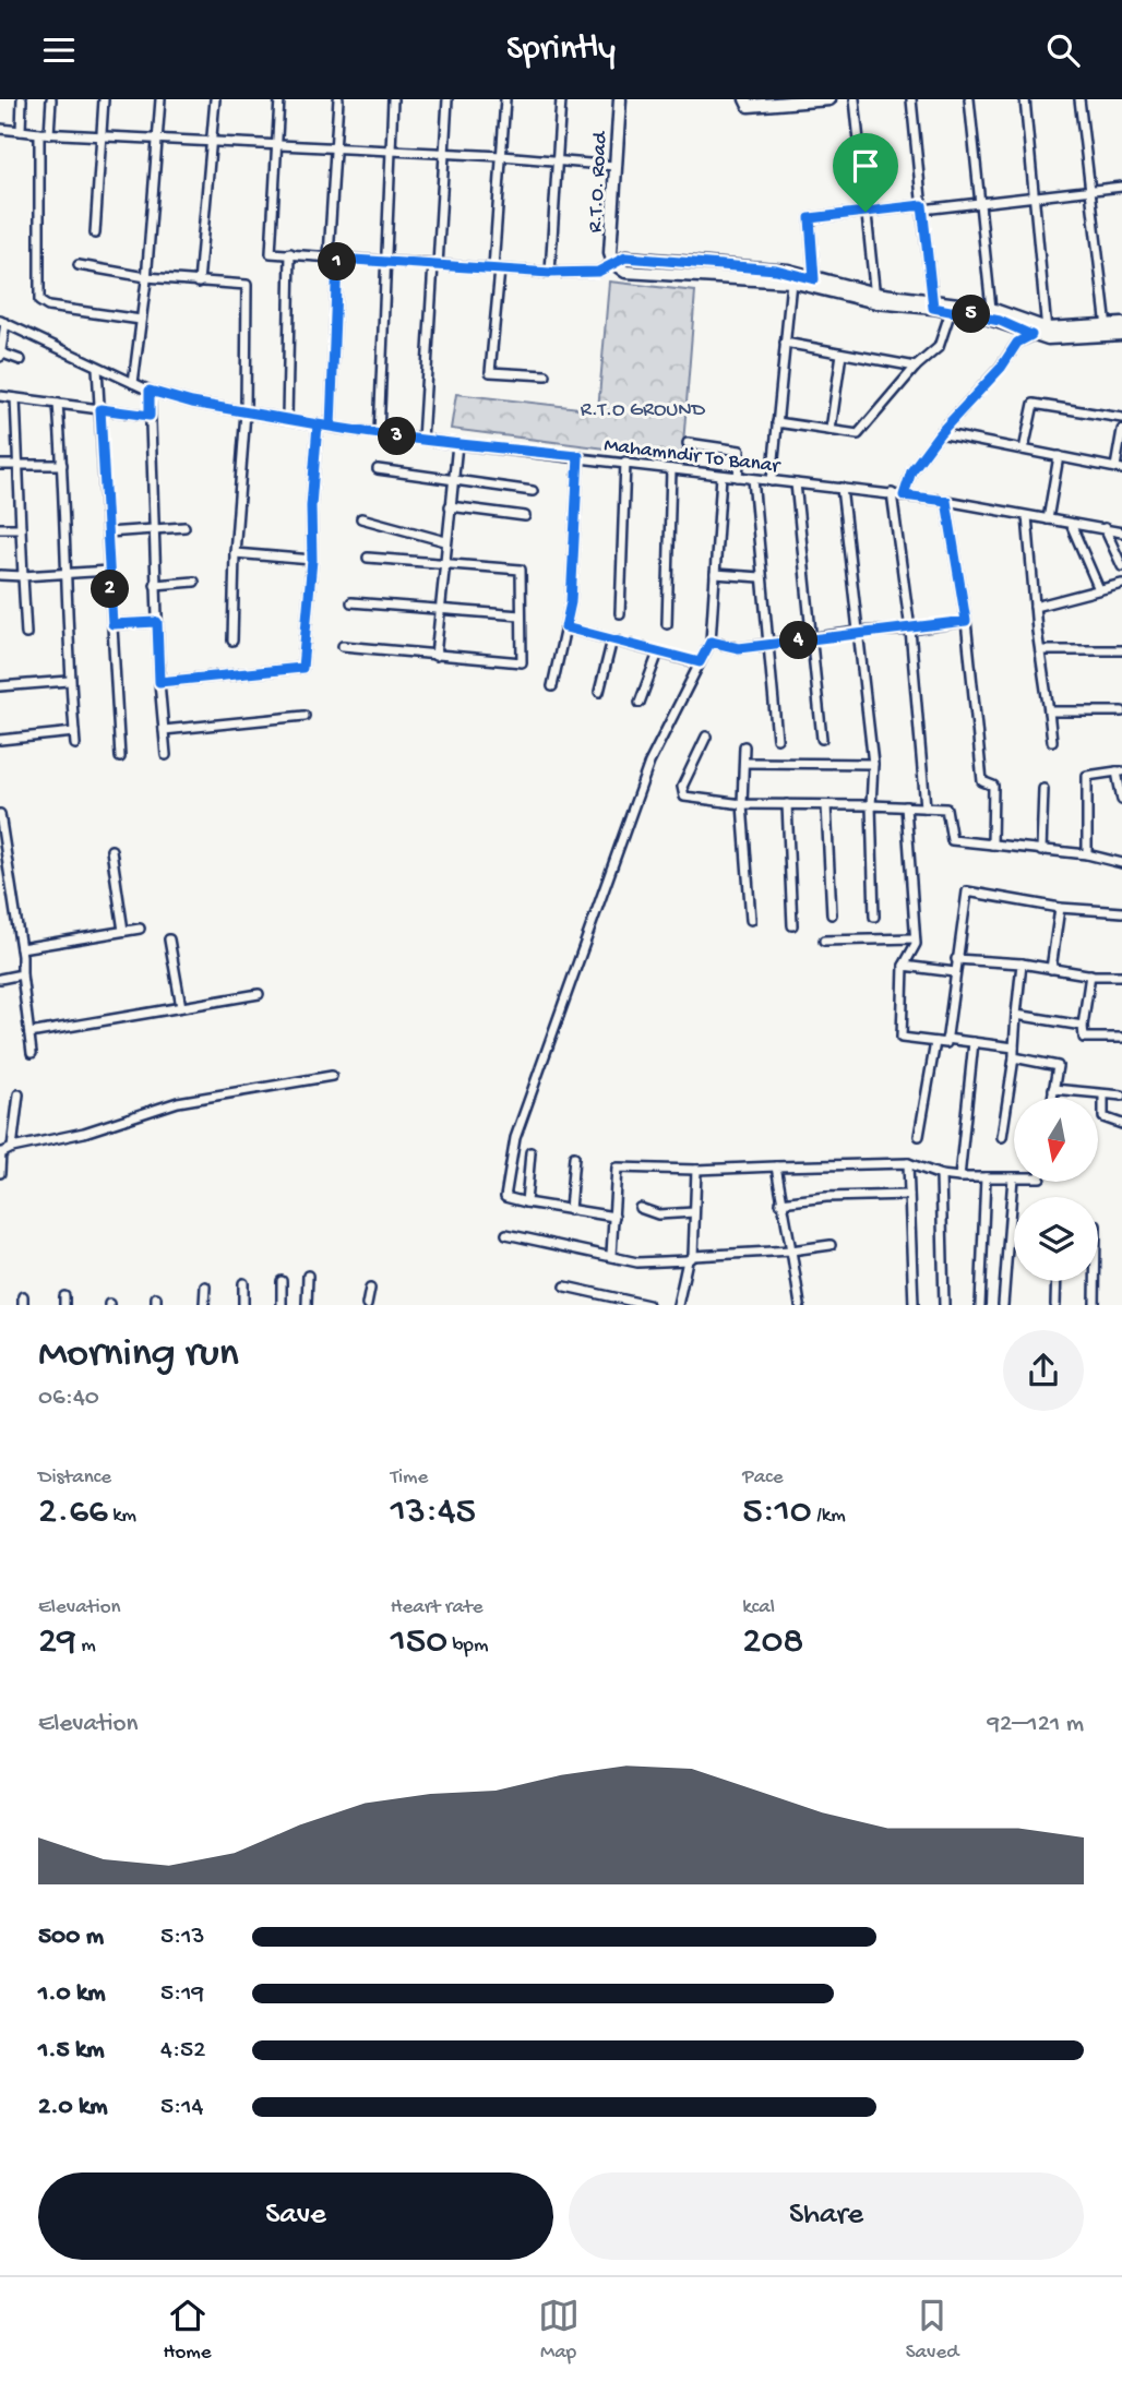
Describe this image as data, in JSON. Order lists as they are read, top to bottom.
{
  "streets": {
    "street": ["R.T.O. Road", "Mahamndir To Banar"]
  },
  "parks": ["R.T.O GROUND"],
  "north": "bottom",
  "page": {
    "header": "Sprintly",
    "pins": [
      "1",
      "5",
      "3",
      "2",
      "4"
    ],
    "heading": ["Morning run", "06:40"],
    "stats": [
      ["Distance", "2.66 km"],
      ["Time", "13:45"],
      ["Pace", "5:10 /km"],
      ["Elevation", "29 m"],
      ["Heart rate", "150 bpm"],
      ["kcal", "208"]
    ],
    "chart": ["Elevation", "92–121 m"],
    "list": [
      {
        "name": "500 m",
        "note": "5:13"
      },
      {
        "name": "1.0 km",
        "note": "5:19"
      },
      {
        "name": "1.5 km",
        "note": "4:52"
      },
      {
        "name": "2.0 km",
        "note": "5:14"
      }
    ],
    "buttons": ["Save", "Share"],
    "tabs": ["Home", "Map", "Saved"]
  }
}
